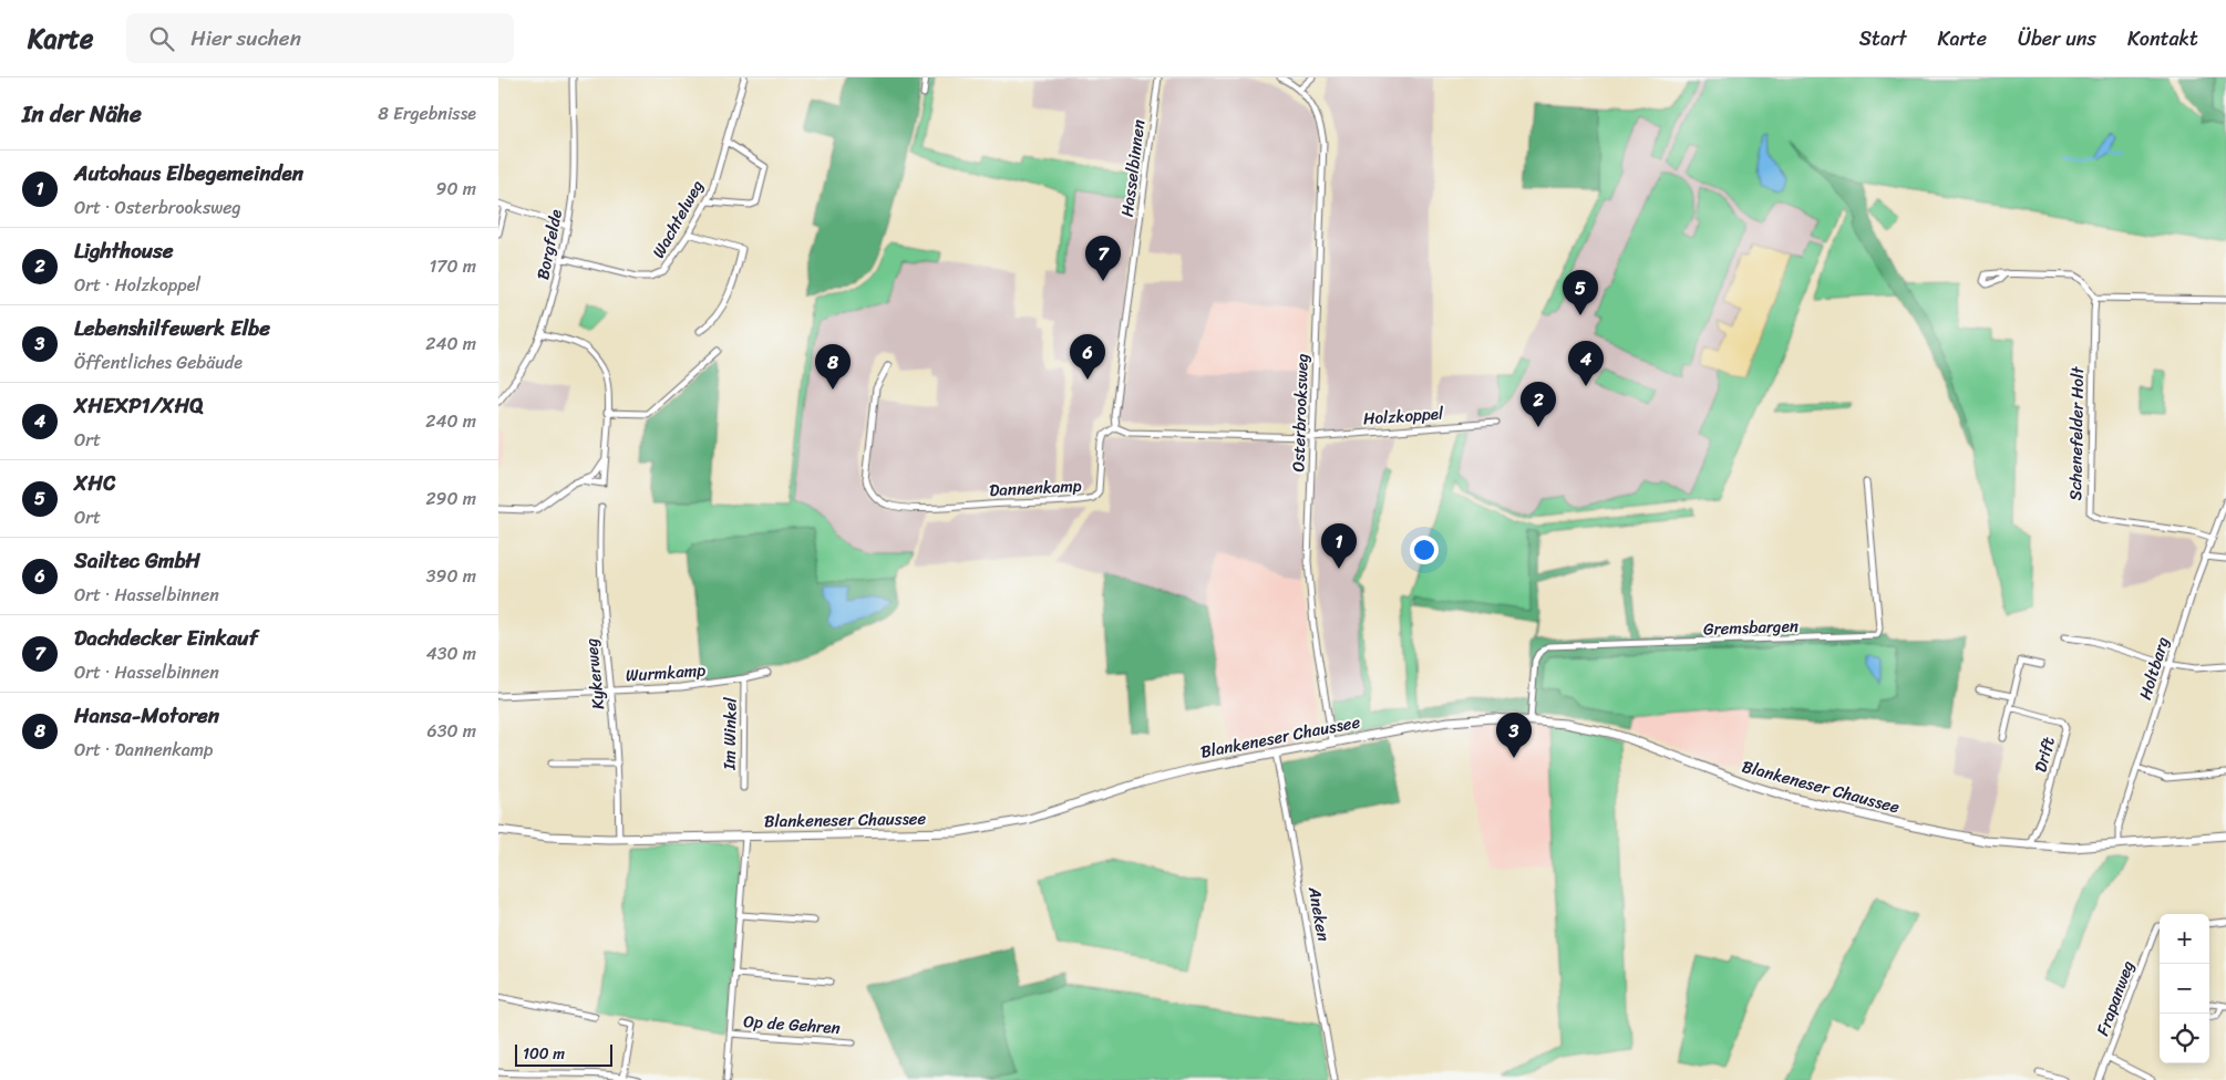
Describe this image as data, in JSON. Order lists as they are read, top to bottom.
{
  "streets": {
    "main road": ["Blankeneser Chaussee"],
    "street": [
      "Hasselbinnen",
      "Wachtelweg",
      "Borgfelde",
      "Osterbrooksweg",
      "Holzkoppel",
      "Schenefelder Holt",
      "Dannenkamp",
      "Gremsbargen",
      "Holtbarg",
      "Wurmkamp",
      "Kykerweg",
      "Im Winkel",
      "Drift",
      "Aneken",
      "Frapanweg",
      "Op de Gehren"
    ]
  },
  "crossings": [
    ["Hasselbinnen", "Dannenkamp"],
    ["Wachtelweg", "Borgfelde"],
    ["Osterbrooksweg", "Holzkoppel"],
    ["Osterbrooksweg", "Blankeneser Chaussee"],
    ["Schenefelder Holt", "Holtbarg"],
    ["Gremsbargen", "Blankeneser Chaussee"],
    ["Holtbarg", "Blankeneser Chaussee"],
    ["Wurmkamp", "Kykerweg"],
    ["Wurmkamp", "Im Winkel"],
    ["Kykerweg", "Blankeneser Chaussee"],
    ["Blankeneser Chaussee", "Drift"],
    ["Blankeneser Chaussee", "Aneken"],
    ["Blankeneser Chaussee", "Op de Gehren"]
  ],
  "scale_bar": "100 m",
  "page": {
    "header": "Karte",
    "search": "Hier suchen",
    "nav": [
      "Start",
      "Karte",
      "Über uns",
      "Kontakt"
    ],
    "heading": ["In der Nähe", "8 Ergebnisse"],
    "list": [
      {
        "mark": "1",
        "name": "Autohaus Elbegemeinden",
        "note": "Ort · Osterbrooksweg",
        "value": "90 m"
      },
      {
        "mark": "2",
        "name": "Lighthouse",
        "note": "Ort · Holzkoppel",
        "value": "170 m"
      },
      {
        "mark": "3",
        "name": "Lebenshilfewerk Elbe",
        "note": "Öffentliches Gebäude",
        "value": "240 m"
      },
      {
        "mark": "4",
        "name": "XHEXP1/XHQ",
        "note": "Ort",
        "value": "240 m"
      },
      {
        "mark": "5",
        "name": "XHC",
        "note": "Ort",
        "value": "290 m"
      },
      {
        "mark": "6",
        "name": "Sailtec GmbH",
        "note": "Ort · Hasselbinnen",
        "value": "390 m"
      },
      {
        "mark": "7",
        "name": "Dachdecker Einkauf",
        "note": "Ort · Hasselbinnen",
        "value": "430 m"
      },
      {
        "mark": "8",
        "name": "Hansa-Motoren",
        "note": "Ort · Dannenkamp",
        "value": "630 m"
      }
    ],
    "pins": [
      "7",
      "5",
      "6",
      "4",
      "8",
      "2",
      "1",
      "3"
    ],
    "map_buttons": ["+", "−"],
    "scale": "100 m"
  }
}
